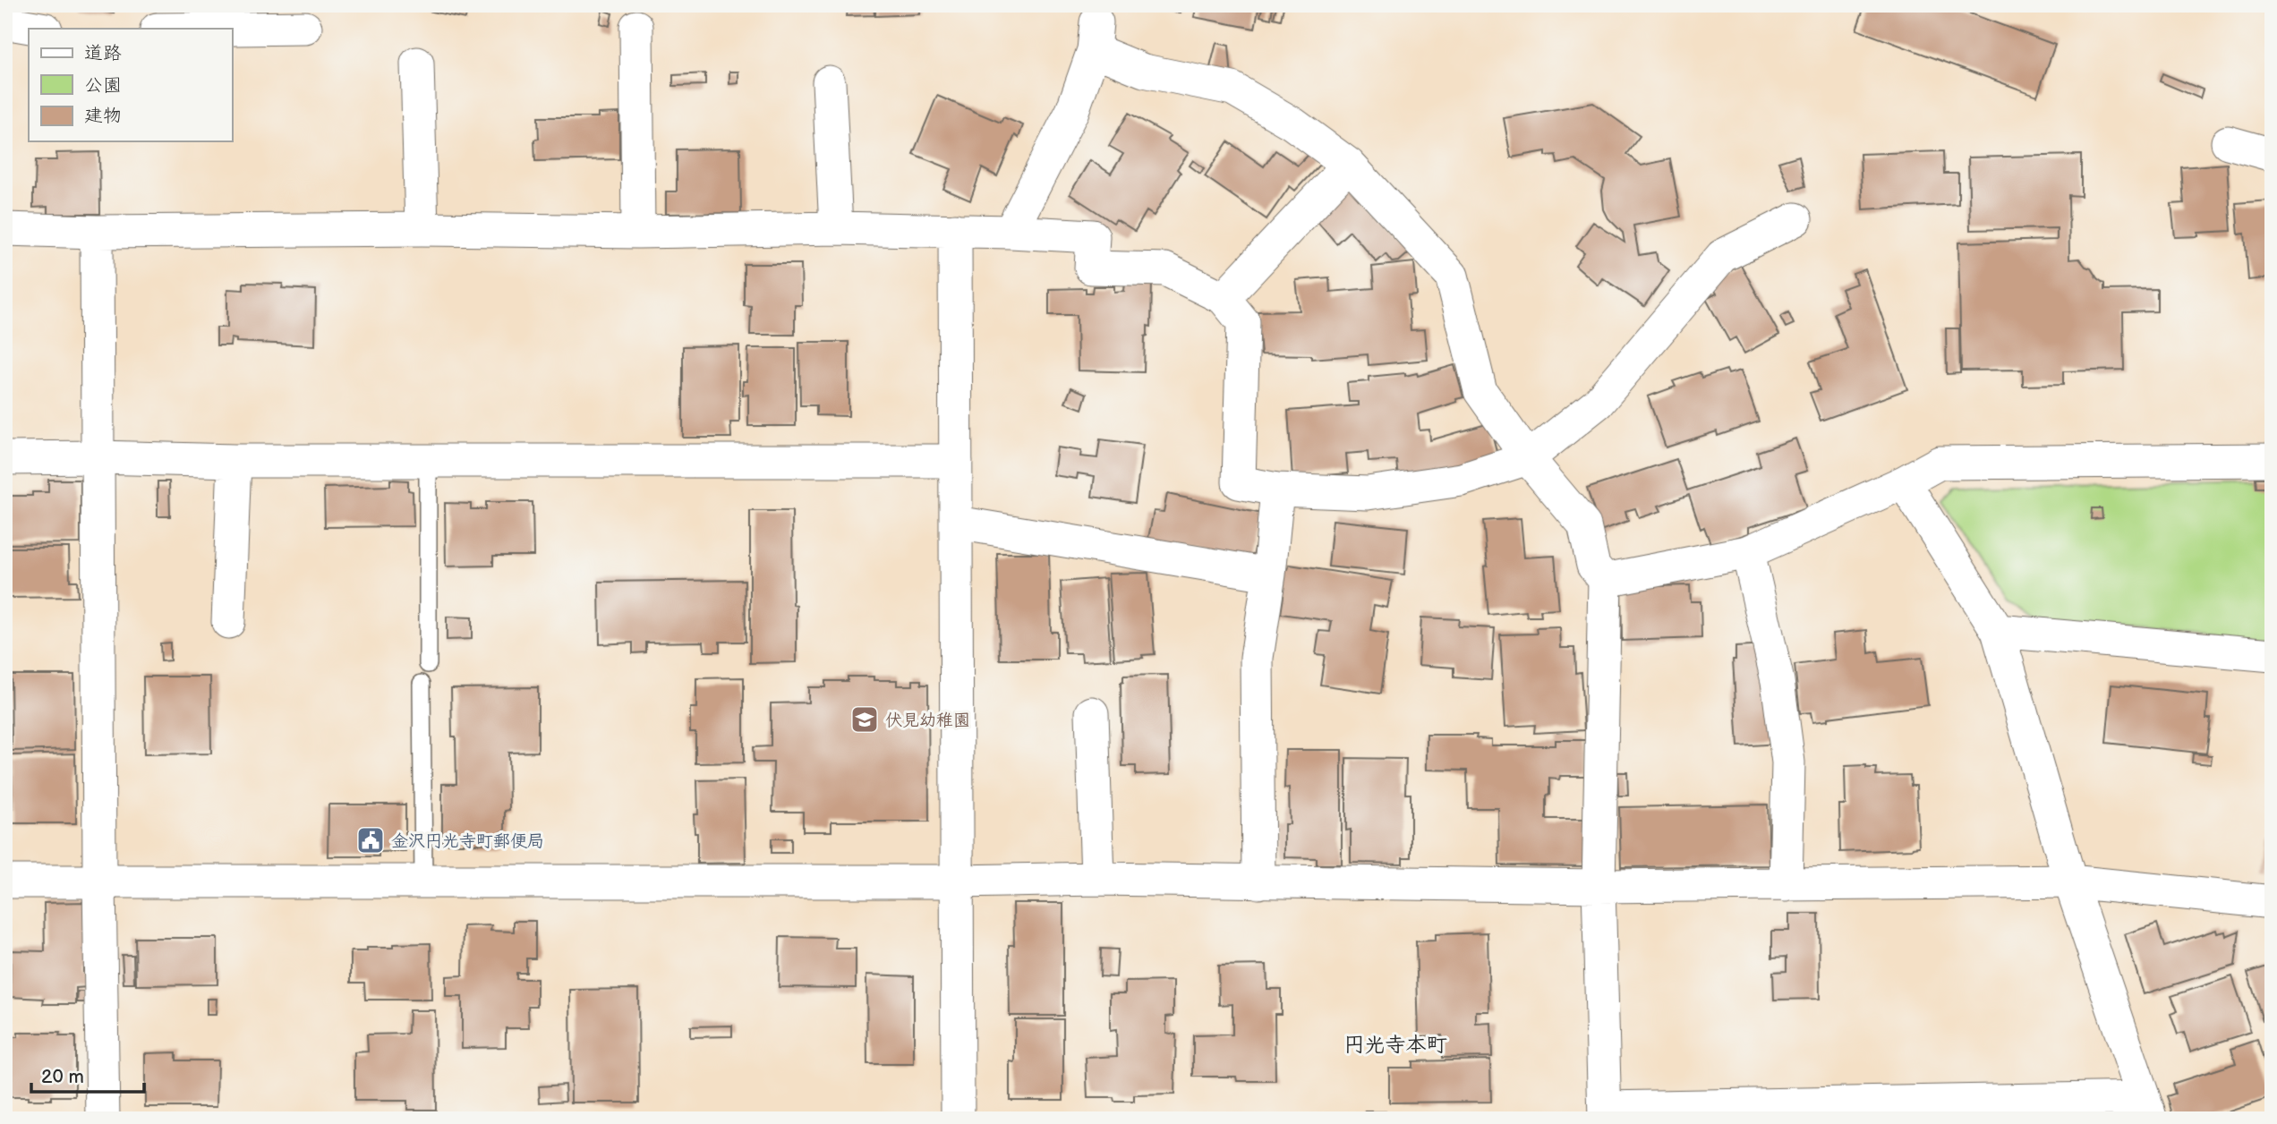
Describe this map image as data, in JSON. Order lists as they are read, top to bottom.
{
  "districts": ["円光寺本町"],
  "places": {
    "school or university": ["伏見幼稚園"],
    "public building": ["金沢円光寺町郵便局"]
  },
  "legend": ["道路", "公園", "建物"],
  "scale_bar": "20 m"
}
